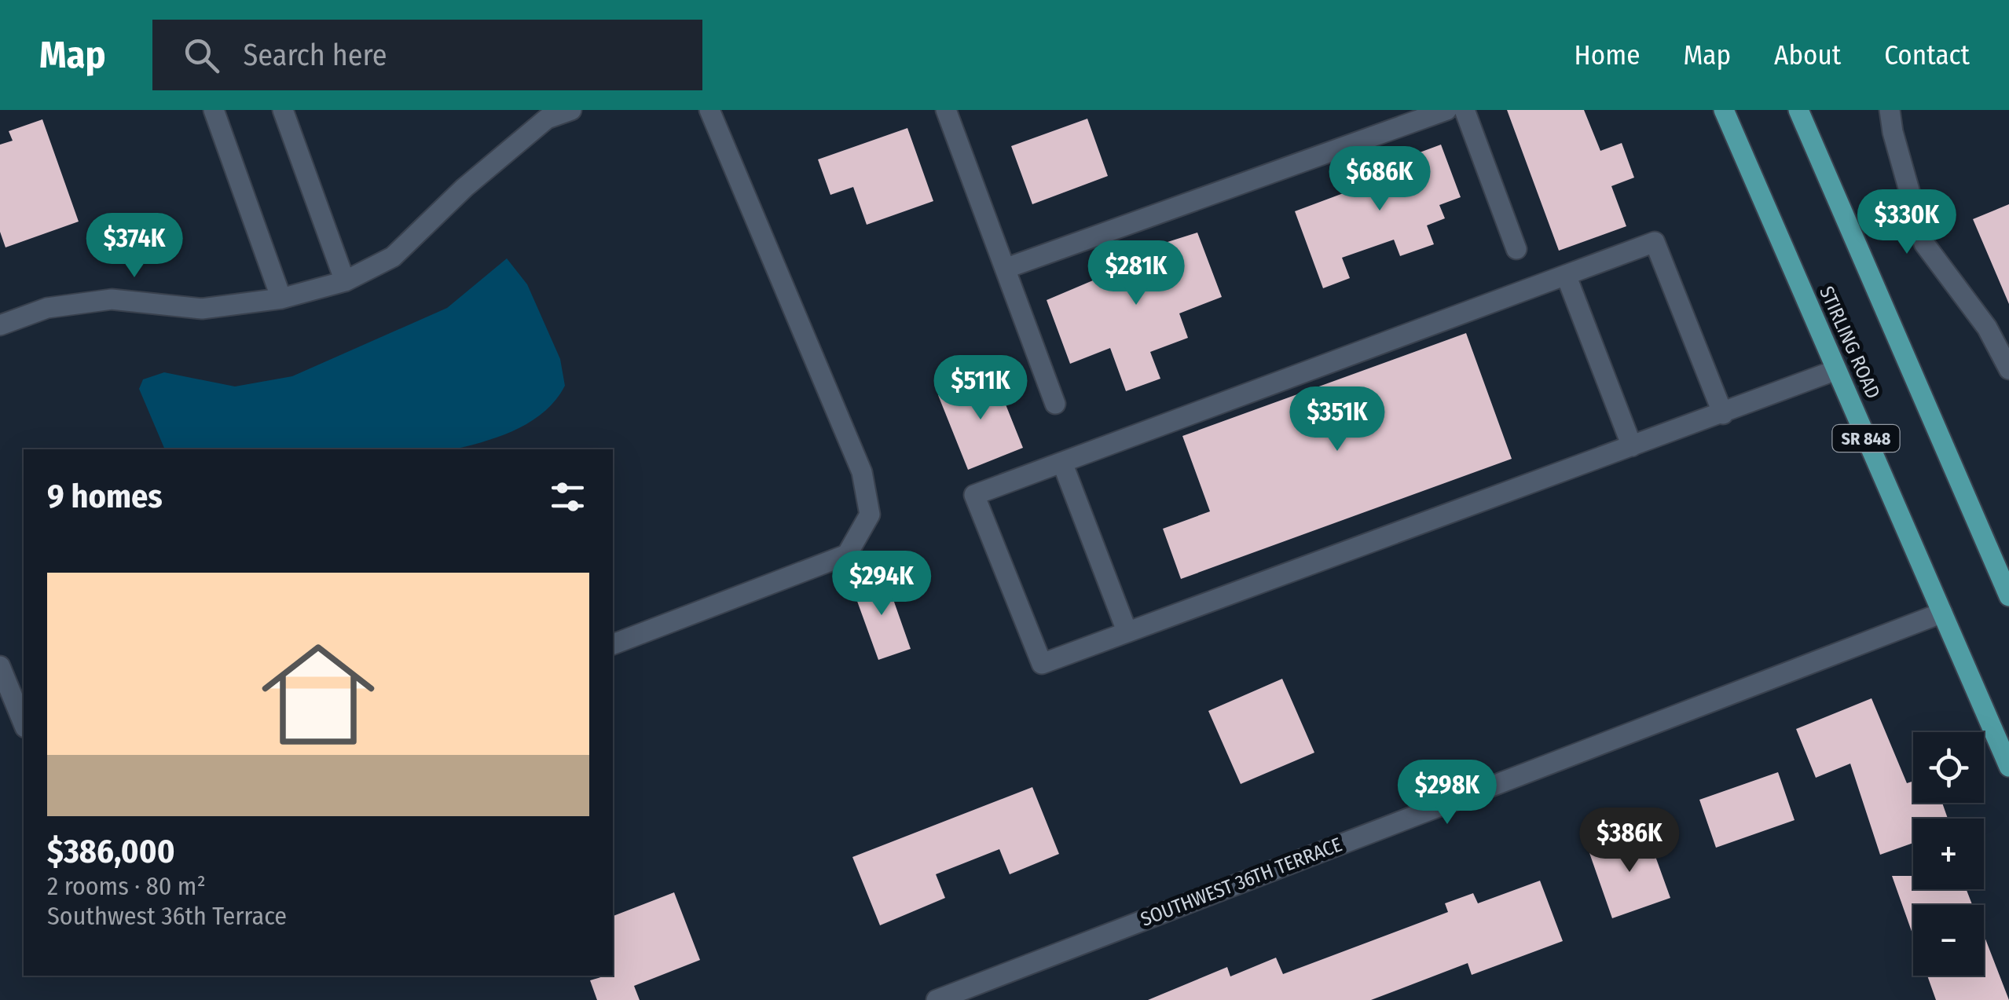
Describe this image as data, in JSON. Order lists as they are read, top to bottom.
{
  "streets": {
    "main road": ["STIRLING ROAD", "SR 848"],
    "street": ["SOUTHWEST 36TH TERRACE"]
  },
  "crossings": [
    ["STIRLING ROAD", "SOUTHWEST 36TH TERRACE"]
  ],
  "page": {
    "header": "Map",
    "search": "Search here",
    "nav": [
      "Home",
      "Map",
      "About",
      "Contact"
    ],
    "price": [
      "$686K",
      "$330K",
      "$374K",
      "$281K",
      "$511K",
      "$351K",
      "$294K",
      "$298K",
      "$386K"
    ],
    "heading": "9 homes",
    "list": [
      {
        "name": "$386,000",
        "note": "2 rooms · 80 m² · Southwest 36th Terrace"
      }
    ],
    "map_buttons": ["+", "−"]
  }
}
